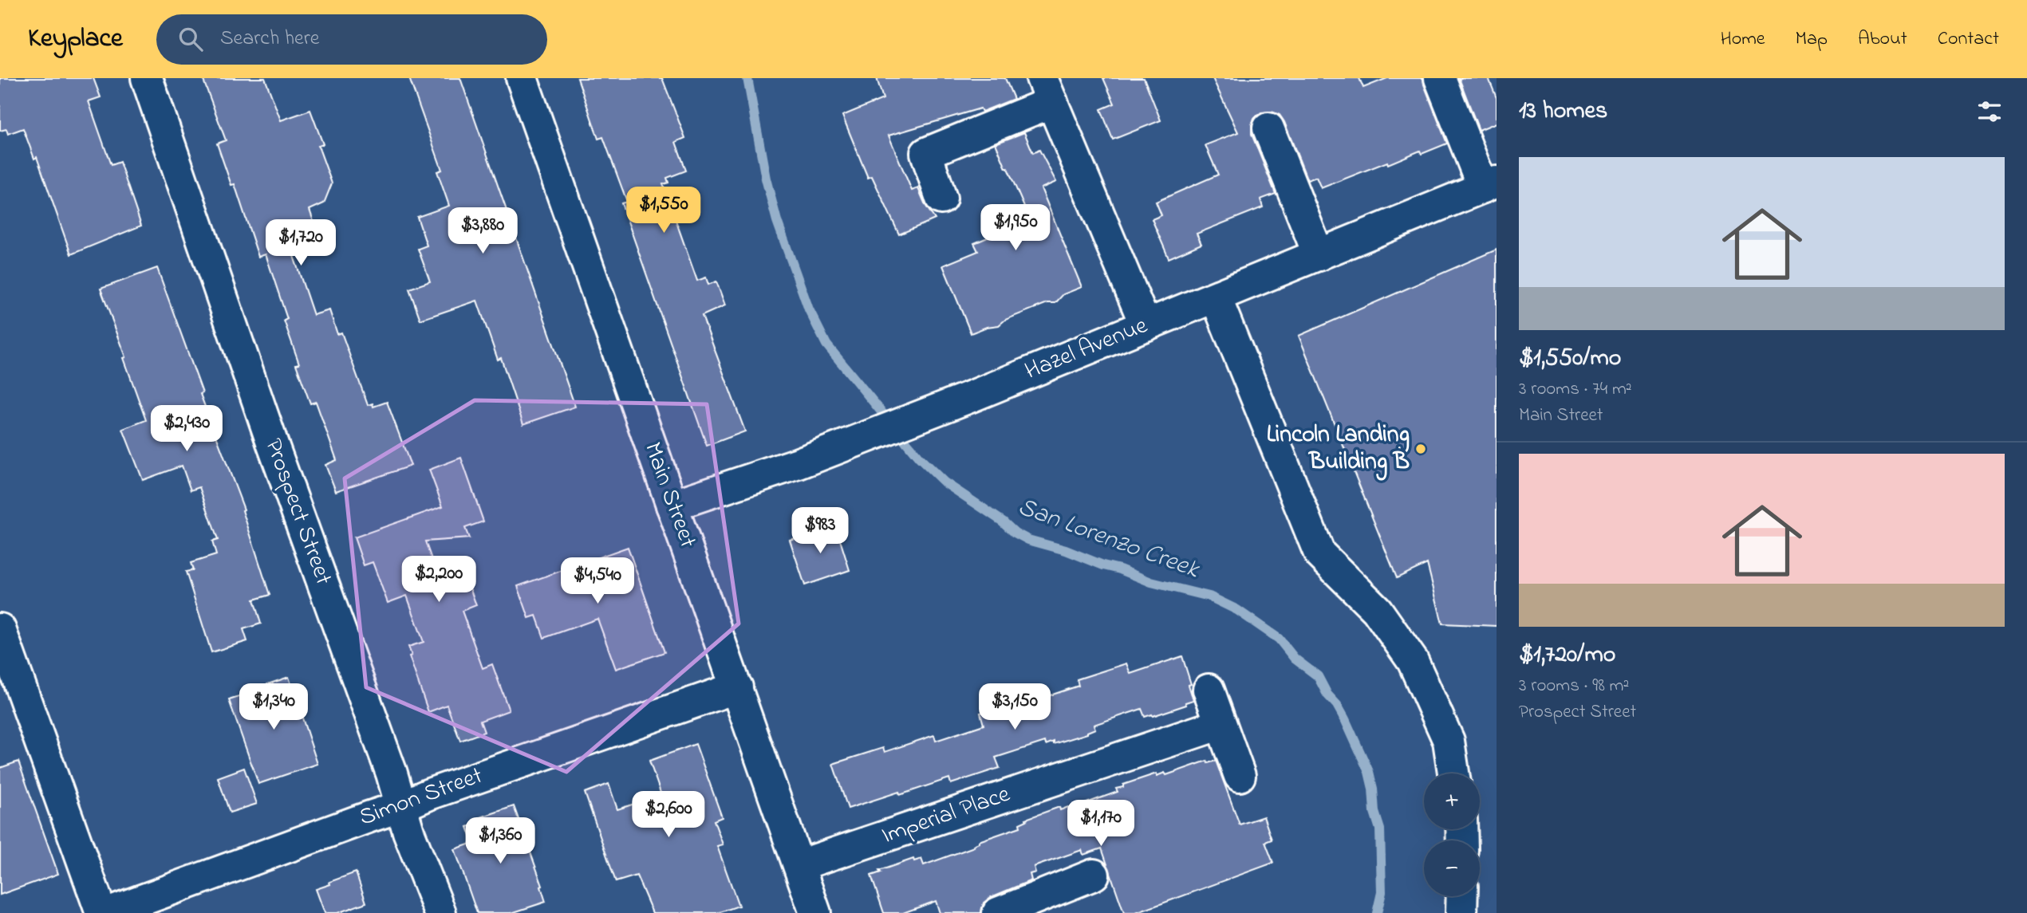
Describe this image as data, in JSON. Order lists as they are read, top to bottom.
{
  "streets": {
    "street": [
      "Hazel Avenue",
      "Main Street",
      "Prospect Street",
      "Simon Street",
      "Imperial Place"
    ]
  },
  "crossings": [
    ["Hazel Avenue", "Main Street"],
    ["Main Street", "Simon Street"],
    ["Main Street", "Imperial Place"],
    ["Prospect Street", "Simon Street"]
  ],
  "water": ["San Lorenzo Creek"],
  "places": ["Lincoln Landing Building B"],
  "page": {
    "header": "Keyplace",
    "search": "Search here",
    "nav": [
      "Home",
      "Map",
      "About",
      "Contact"
    ],
    "heading": "13 homes",
    "list": [
      {
        "name": "$1,550/mo",
        "note": "3 rooms · 74 m² · Main Street"
      },
      {
        "name": "$1,720/mo",
        "note": "3 rooms · 98 m² · Prospect Street"
      }
    ],
    "price": [
      "$1,550",
      "$1,950",
      "$3,880",
      "$1,720",
      "$2,430",
      "$983",
      "$2,200",
      "$4,540",
      "$1,340",
      "$3,150",
      "$2,600",
      "$1,170",
      "$1,360"
    ],
    "map_buttons": ["+", "−"]
  }
}
